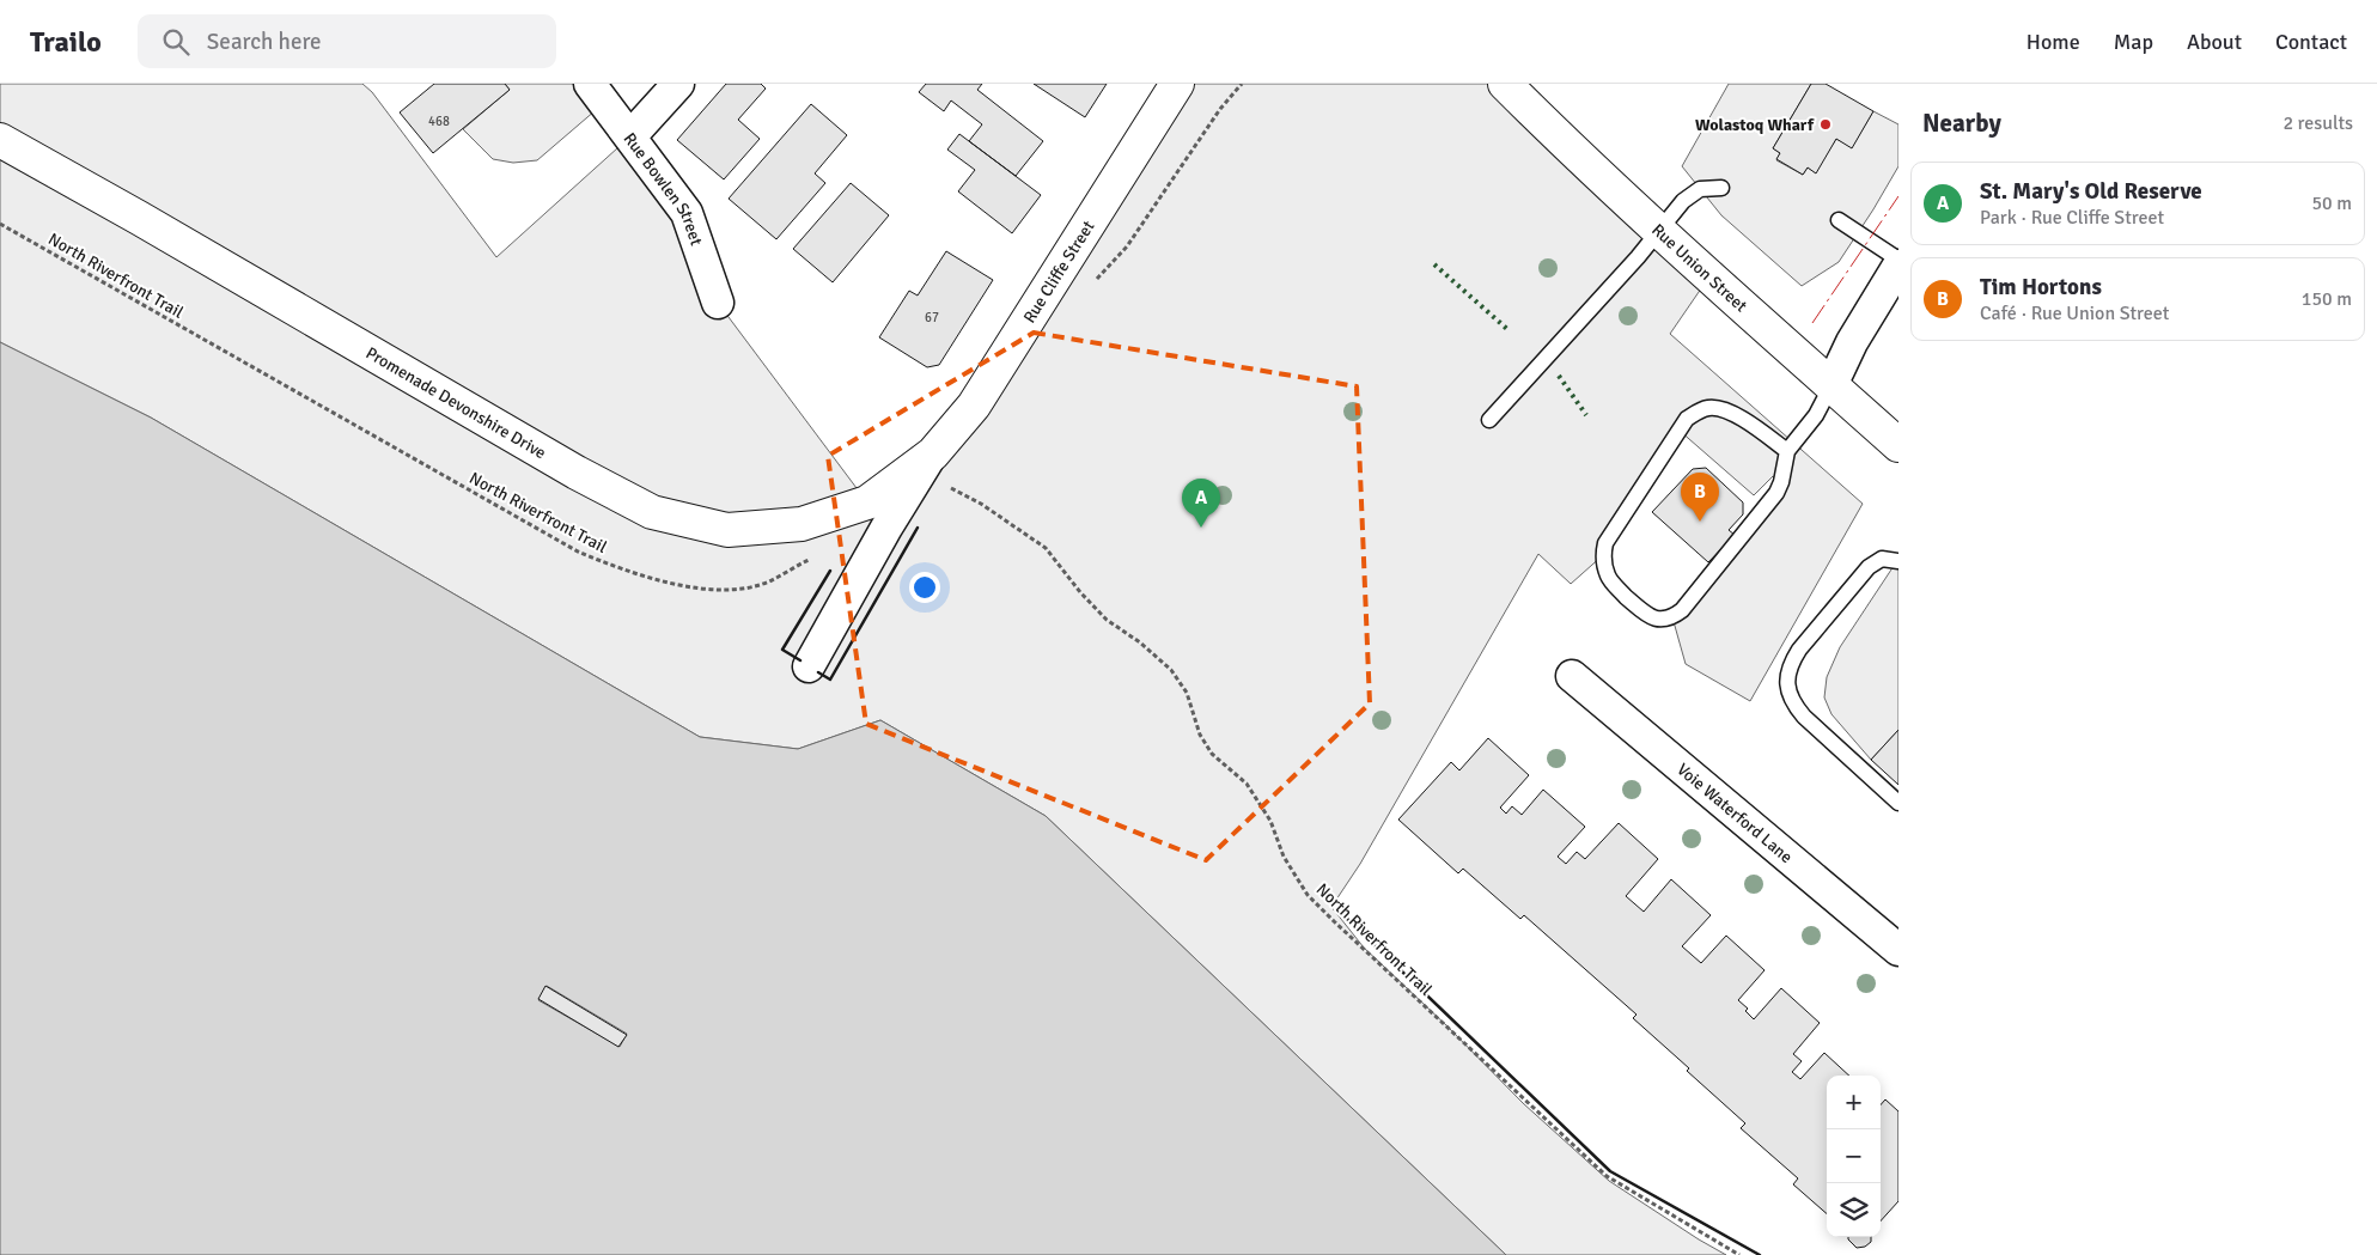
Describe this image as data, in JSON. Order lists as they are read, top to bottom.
{
  "streets": {
    "main road": ["Rue Union Street", "Rue Cliffe Street", "Promenade Devonshire Drive"],
    "street": ["Rue Bowlen Street", "Voie Waterford Lane"],
    "path": ["North Riverfront Trail"]
  },
  "crossings": [
    ["Rue Cliffe Street", "Promenade Devonshire Drive"]
  ],
  "places": ["Wolastoq Wharf"],
  "house_numbers": ["468", "67"],
  "page": {
    "header": "Trailo",
    "search": "Search here",
    "nav": [
      "Home",
      "Map",
      "About",
      "Contact"
    ],
    "heading": ["Nearby", "2 results"],
    "list": [
      {
        "mark": "A",
        "name": "St. Mary's Old Reserve",
        "note": "Park · Rue Cliffe Street",
        "value": "50 m"
      },
      {
        "mark": "B",
        "name": "Tim Hortons",
        "note": "Café · Rue Union Street",
        "value": "150 m"
      }
    ],
    "pins": ["B", "A"],
    "map_buttons": ["+", "−"]
  }
}
